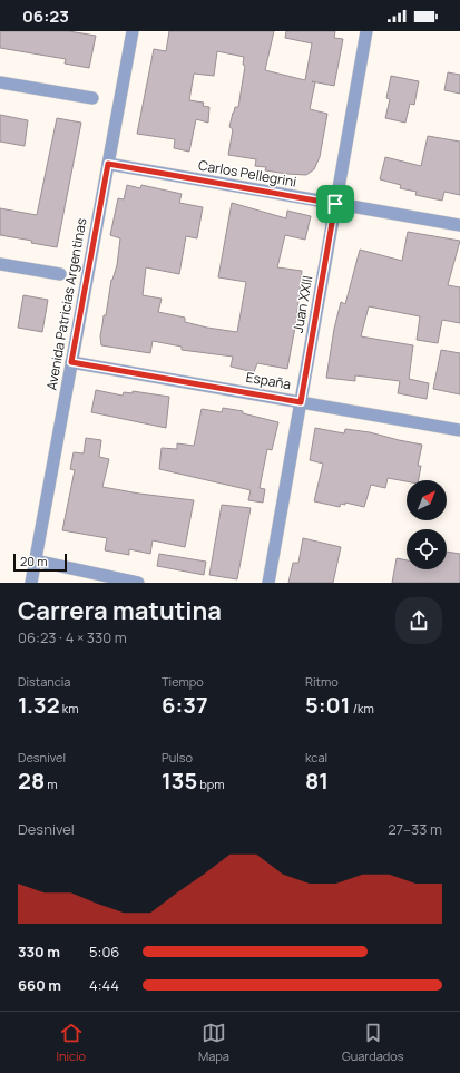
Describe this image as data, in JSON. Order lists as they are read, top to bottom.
{
  "streets": {
    "street": [
      "Carlos Pellegrini",
      "Avenida Patricias Argentinas",
      "Juan XXIII",
      "España"
    ]
  },
  "crossings": [
    ["Carlos Pellegrini", "Avenida Patricias Argentinas"],
    ["Carlos Pellegrini", "Juan XXIII"],
    ["Avenida Patricias Argentinas", "España"],
    ["Juan XXIII", "España"]
  ],
  "scale_bar": "20 m",
  "north": "top right",
  "page": {
    "status": "06:23",
    "scale": "20 m",
    "heading": ["Carrera matutina", "06:23 · 4 × 330 m"],
    "stats": [
      ["Distancia", "1.32 km"],
      ["Tiempo", "6:37"],
      ["Ritmo", "5:01 /km"],
      ["Desnivel", "28 m"],
      ["Pulso", "135 bpm"],
      ["kcal", "81"]
    ],
    "chart": ["Desnivel", "27–33 m"],
    "list": [
      {
        "name": "330 m",
        "note": "5:06"
      },
      {
        "name": "660 m",
        "note": "4:44"
      }
    ],
    "tabs": ["Inicio", "Mapa", "Guardados"]
  }
}
